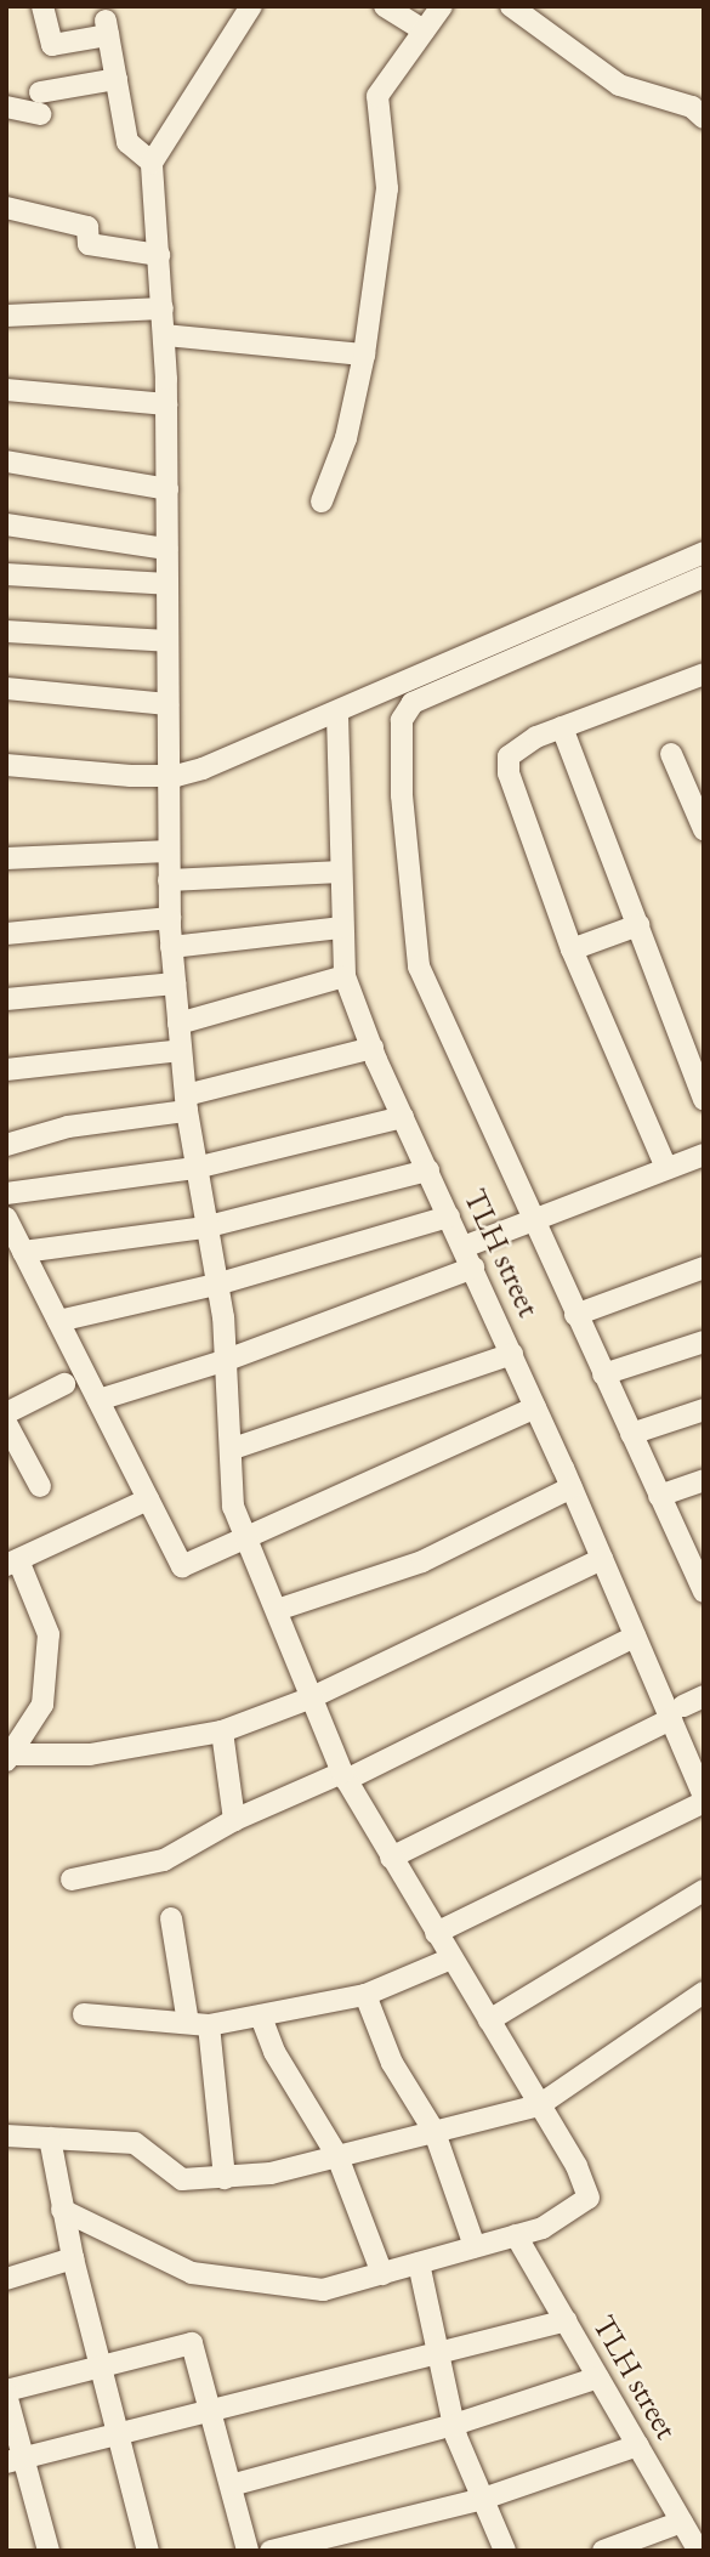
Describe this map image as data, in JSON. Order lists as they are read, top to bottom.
{
  "streets": {
    "street": ["TLH street"]
  }
}
